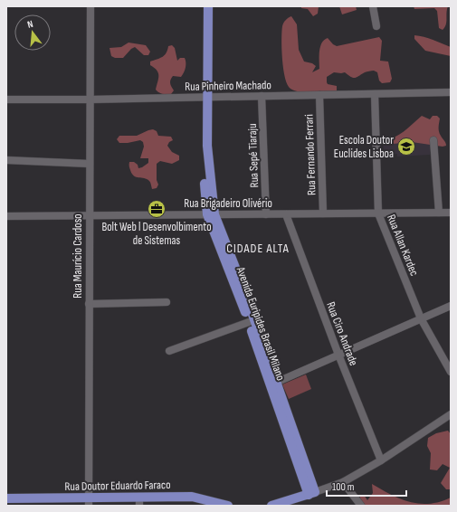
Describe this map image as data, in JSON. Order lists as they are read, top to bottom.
{
  "streets": {
    "main road": ["Avenida Euripides Brasil Milano", "Rua Doutor Eduardo Faraco"],
    "street": [
      "Rua Pinheiro Machado",
      "Rua Fernando Ferrari",
      "Rua Sepé Tiaraju",
      "Rua Brigadeiro Olivério",
      "Rua Allan Kardec",
      "Rua Maurício Cardoso",
      "Rua Ciro Andrade"
    ]
  },
  "crossings": [
    ["Rua Pinheiro Machado", "Rua Fernando Ferrari"],
    ["Rua Pinheiro Machado", "Rua Sepé Tiaraju"],
    ["Rua Pinheiro Machado", "Rua Allan Kardec"],
    ["Rua Pinheiro Machado", "Rua Maurício Cardoso"],
    ["Rua Pinheiro Machado", "Avenida Euripides Brasil Milano"],
    ["Rua Fernando Ferrari", "Rua Brigadeiro Olivério"],
    ["Rua Sepé Tiaraju", "Rua Brigadeiro Olivério"],
    ["Rua Brigadeiro Olivério", "Rua Allan Kardec"],
    ["Rua Brigadeiro Olivério", "Rua Maurício Cardoso"],
    ["Rua Brigadeiro Olivério", "Avenida Euripides Brasil Milano"],
    ["Rua Brigadeiro Olivério", "Rua Ciro Andrade"],
    ["Rua Maurício Cardoso", "Rua Doutor Eduardo Faraco"]
  ],
  "districts": ["CIDADE ALTA"],
  "places": {
    "school or university": ["Escola Doutor Euclides Lisboa"],
    "office": ["Bolt Web l Desenvolbimento de Sistemas"]
  },
  "scale_bar": "100 m",
  "north": "top"
}
